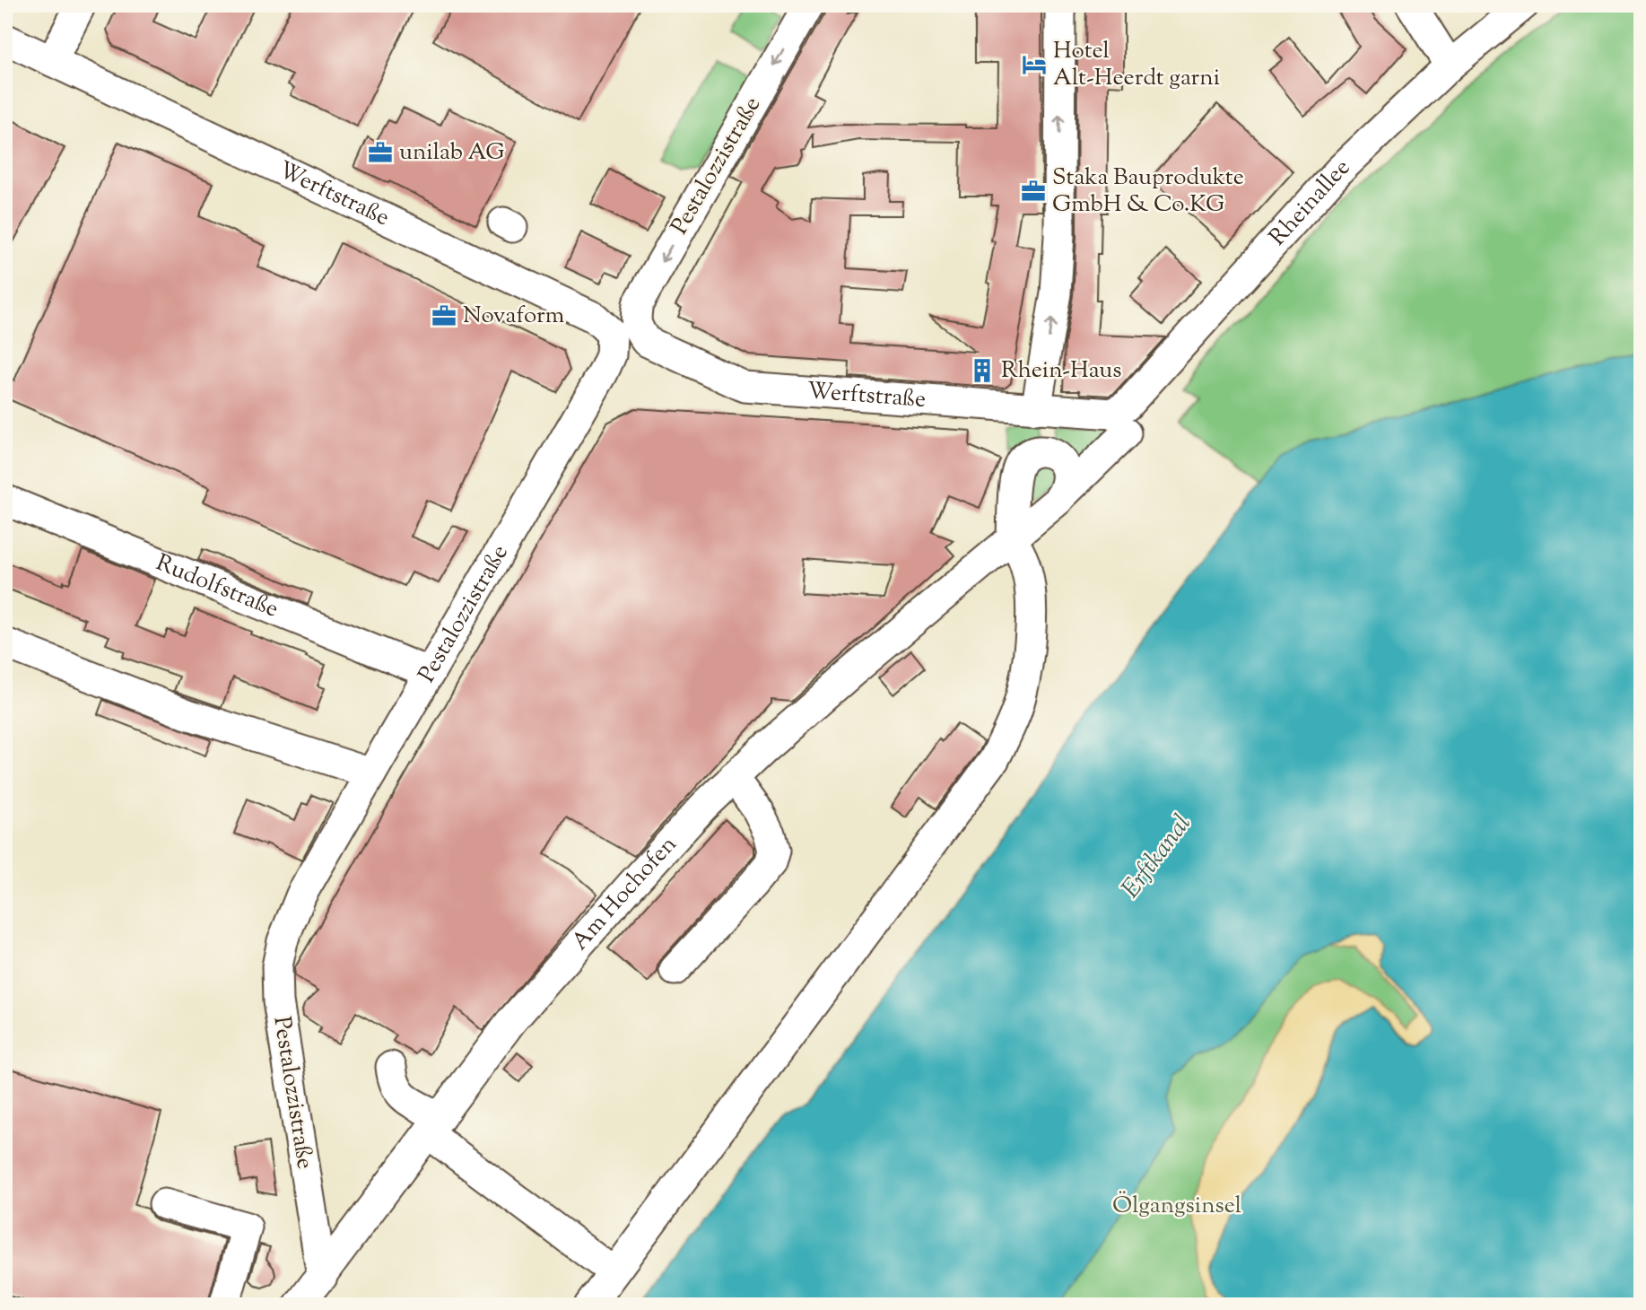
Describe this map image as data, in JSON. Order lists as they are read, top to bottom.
{
  "streets": {
    "street": [
      "Pestalozzistraße",
      "Werftstraße",
      "Rheinallee",
      "Rudolfstraße",
      "Am Hochofen"
    ]
  },
  "crossings": [
    ["Pestalozzistraße", "Werftstraße"],
    ["Pestalozzistraße", "Rudolfstraße"],
    ["Pestalozzistraße", "Am Hochofen"],
    ["Werftstraße", "Rheinallee"],
    ["Rheinallee", "Am Hochofen"]
  ],
  "water": ["Erftkanal"],
  "parks": ["Ölgangsinsel"],
  "places": {
    "hotel": ["Hotel Alt-Heerdt garni"],
    "office": ["unilab AG", "Staka Bauprodukte GmbH & Co.KG", "Novaform"],
    "building": ["Rhein-Haus"]
  }
}
